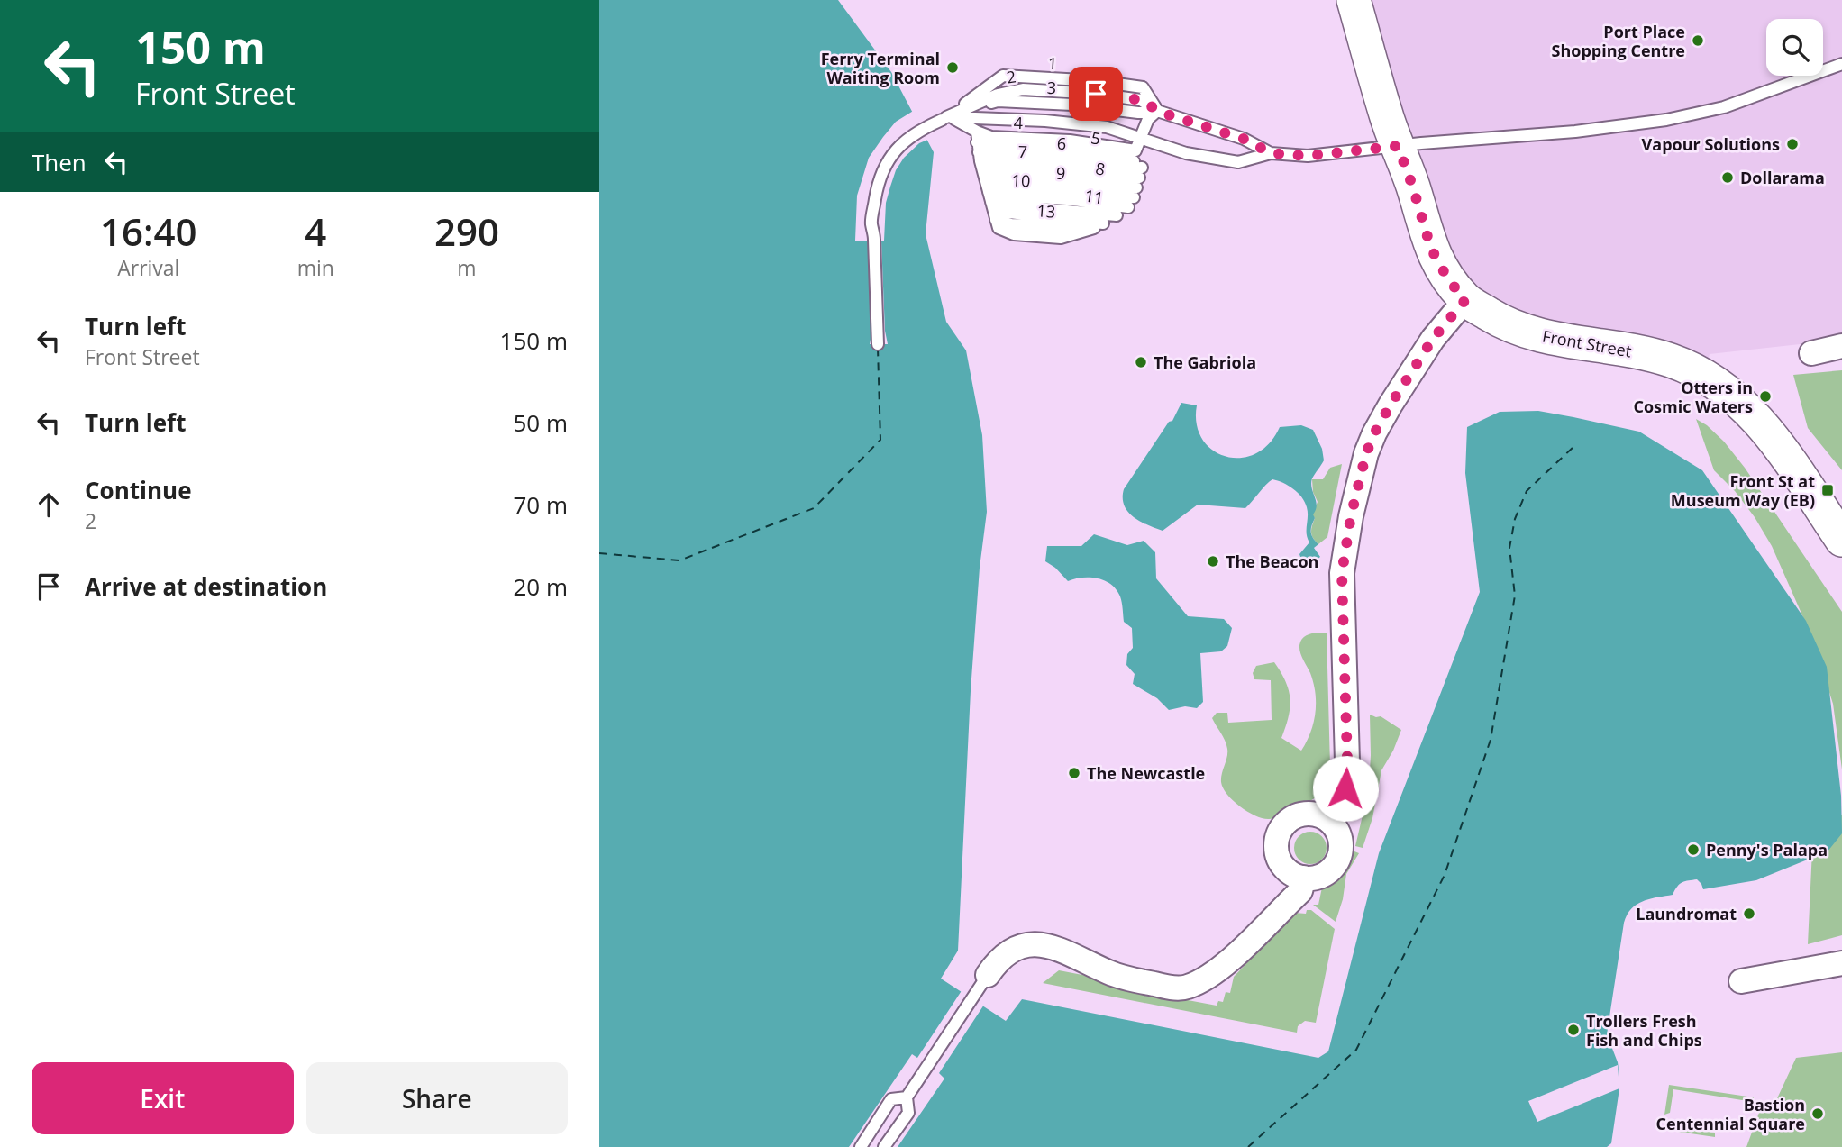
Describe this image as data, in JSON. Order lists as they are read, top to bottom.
{
  "streets": {
    "street": ["Front Street"],
    "lane": [
      "1",
      "3",
      "4",
      "6",
      "8",
      "10",
      "11"
    ]
  },
  "crossings": [
    ["1", "3"],
    ["4", "6"],
    ["4", "8"],
    ["4", "10"],
    ["4", "11"],
    ["6", "8"],
    ["6", "10"],
    ["6", "11"],
    ["8", "10"],
    ["8", "11"],
    ["10", "11"]
  ],
  "places": {
    "other": [
      "Port Place Shopping Centre",
      "Ferry Terminal Waiting Room",
      "Vapour Solutions",
      "Dollarama",
      "The Gabriola",
      "Otters in Cosmic Waters",
      "The Beacon",
      "The Newcastle",
      "Penny's Palapa",
      "Laundromat",
      "Trollers Fresh Fish and Chips",
      "Bastion Centennial Square"
    ],
    "transit": ["Front St at Museum Way (EB)"]
  },
  "page": {
    "turn": ["150 m", "Front Street"],
    "then": "Then",
    "eta": [
      "16:40",
      "Arrival",
      "4",
      "min",
      "290",
      "m"
    ],
    "list": [
      {
        "name": "Turn left",
        "note": "Front Street",
        "value": "150 m"
      },
      {
        "name": "Turn left",
        "value": "50 m"
      },
      {
        "name": "Continue",
        "note": "2",
        "value": "70 m"
      },
      {
        "name": "Arrive at destination",
        "value": "20 m"
      }
    ],
    "buttons": ["Exit", "Share"]
  }
}
